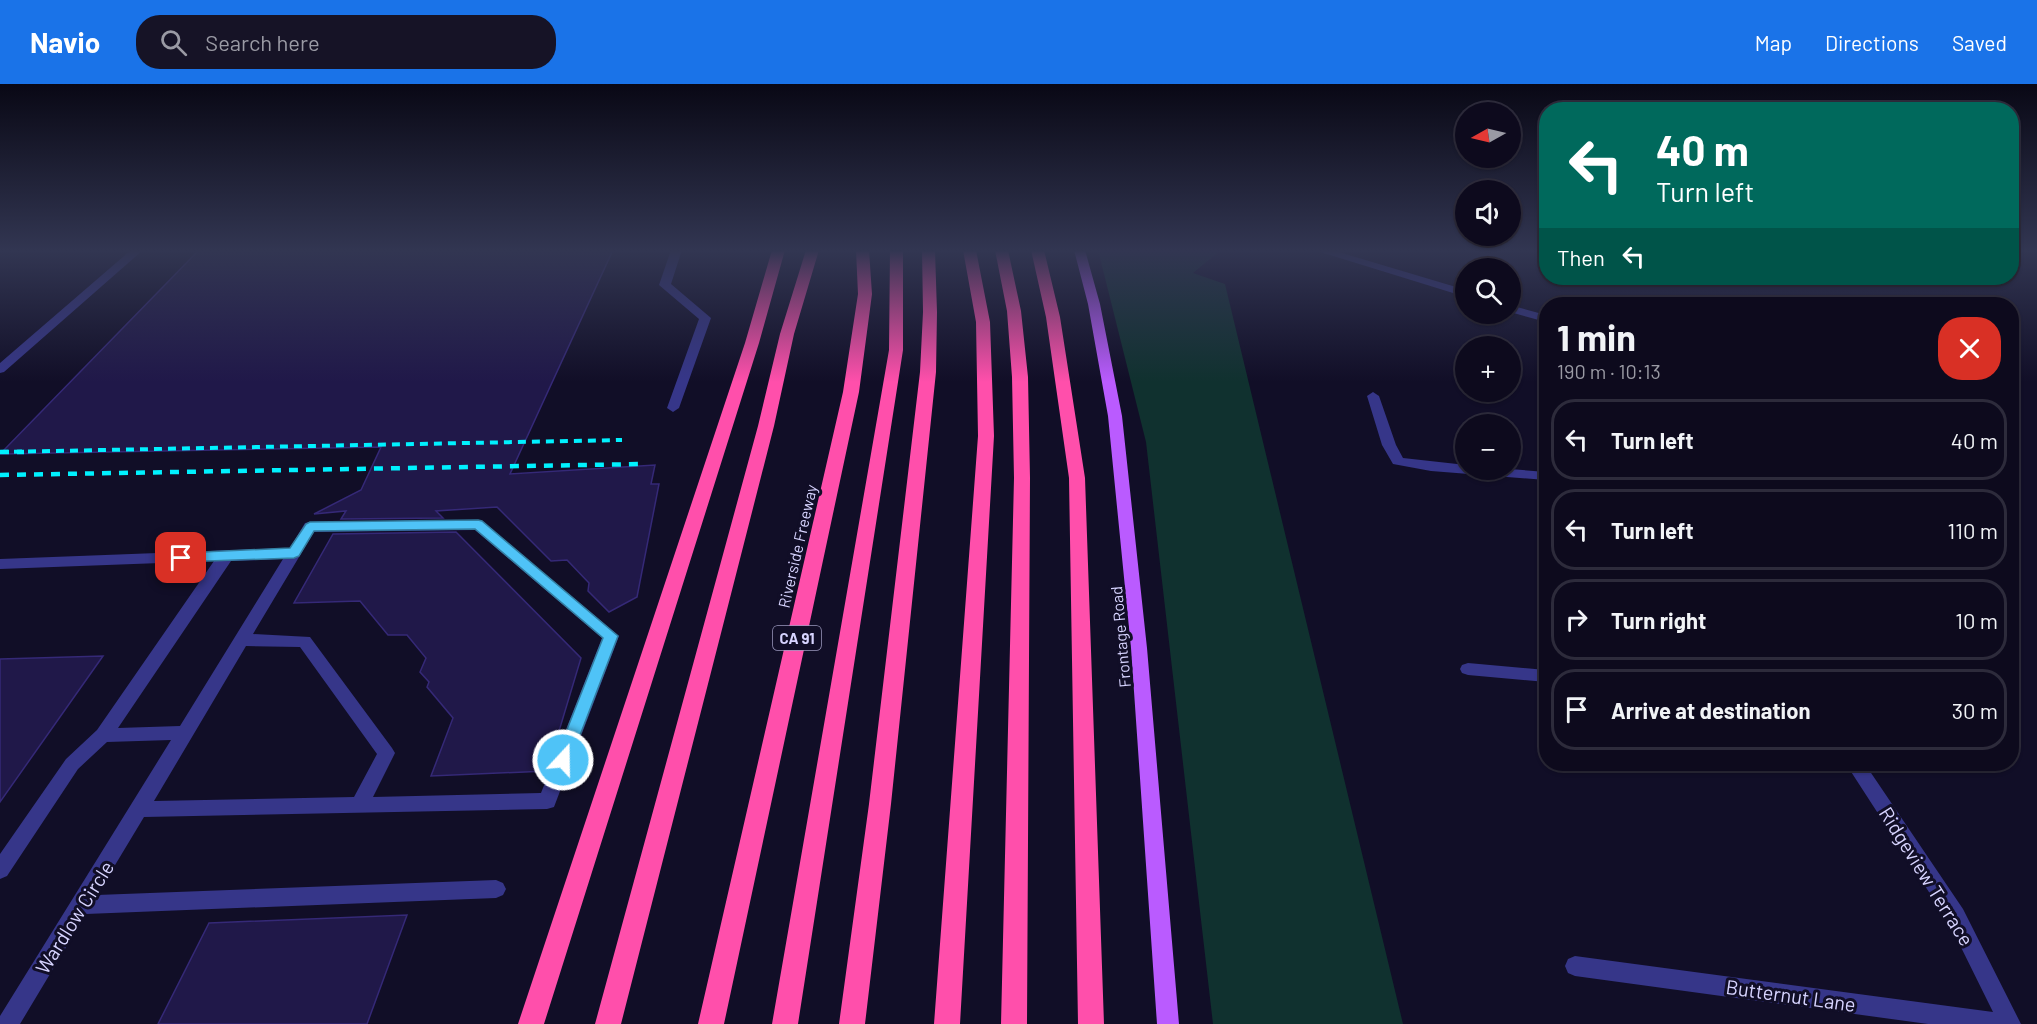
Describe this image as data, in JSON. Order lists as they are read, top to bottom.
{
  "streets": {
    "highway": ["Riverside Freeway", "CA 91"],
    "main road": ["Frontage Road"],
    "street": ["Ridgeview Terrace", "Wardlow Circle", "Butternut Lane"]
  },
  "crossings": [
    ["Ridgeview Terrace", "Butternut Lane"]
  ],
  "north": "left",
  "page": {
    "header": "Navio",
    "search": "Search here",
    "nav": ["Map", "Directions", "Saved"],
    "map_buttons": ["+", "−"],
    "turn": ["40 m", "Turn left"],
    "then": "Then",
    "heading": ["1 min", "190 m · 10:13"],
    "list": [
      {
        "name": "Turn left",
        "value": "40 m"
      },
      {
        "name": "Turn left",
        "value": "110 m"
      },
      {
        "name": "Turn right",
        "value": "10 m"
      },
      {
        "name": "Arrive at destination",
        "value": "30 m"
      }
    ]
  }
}
